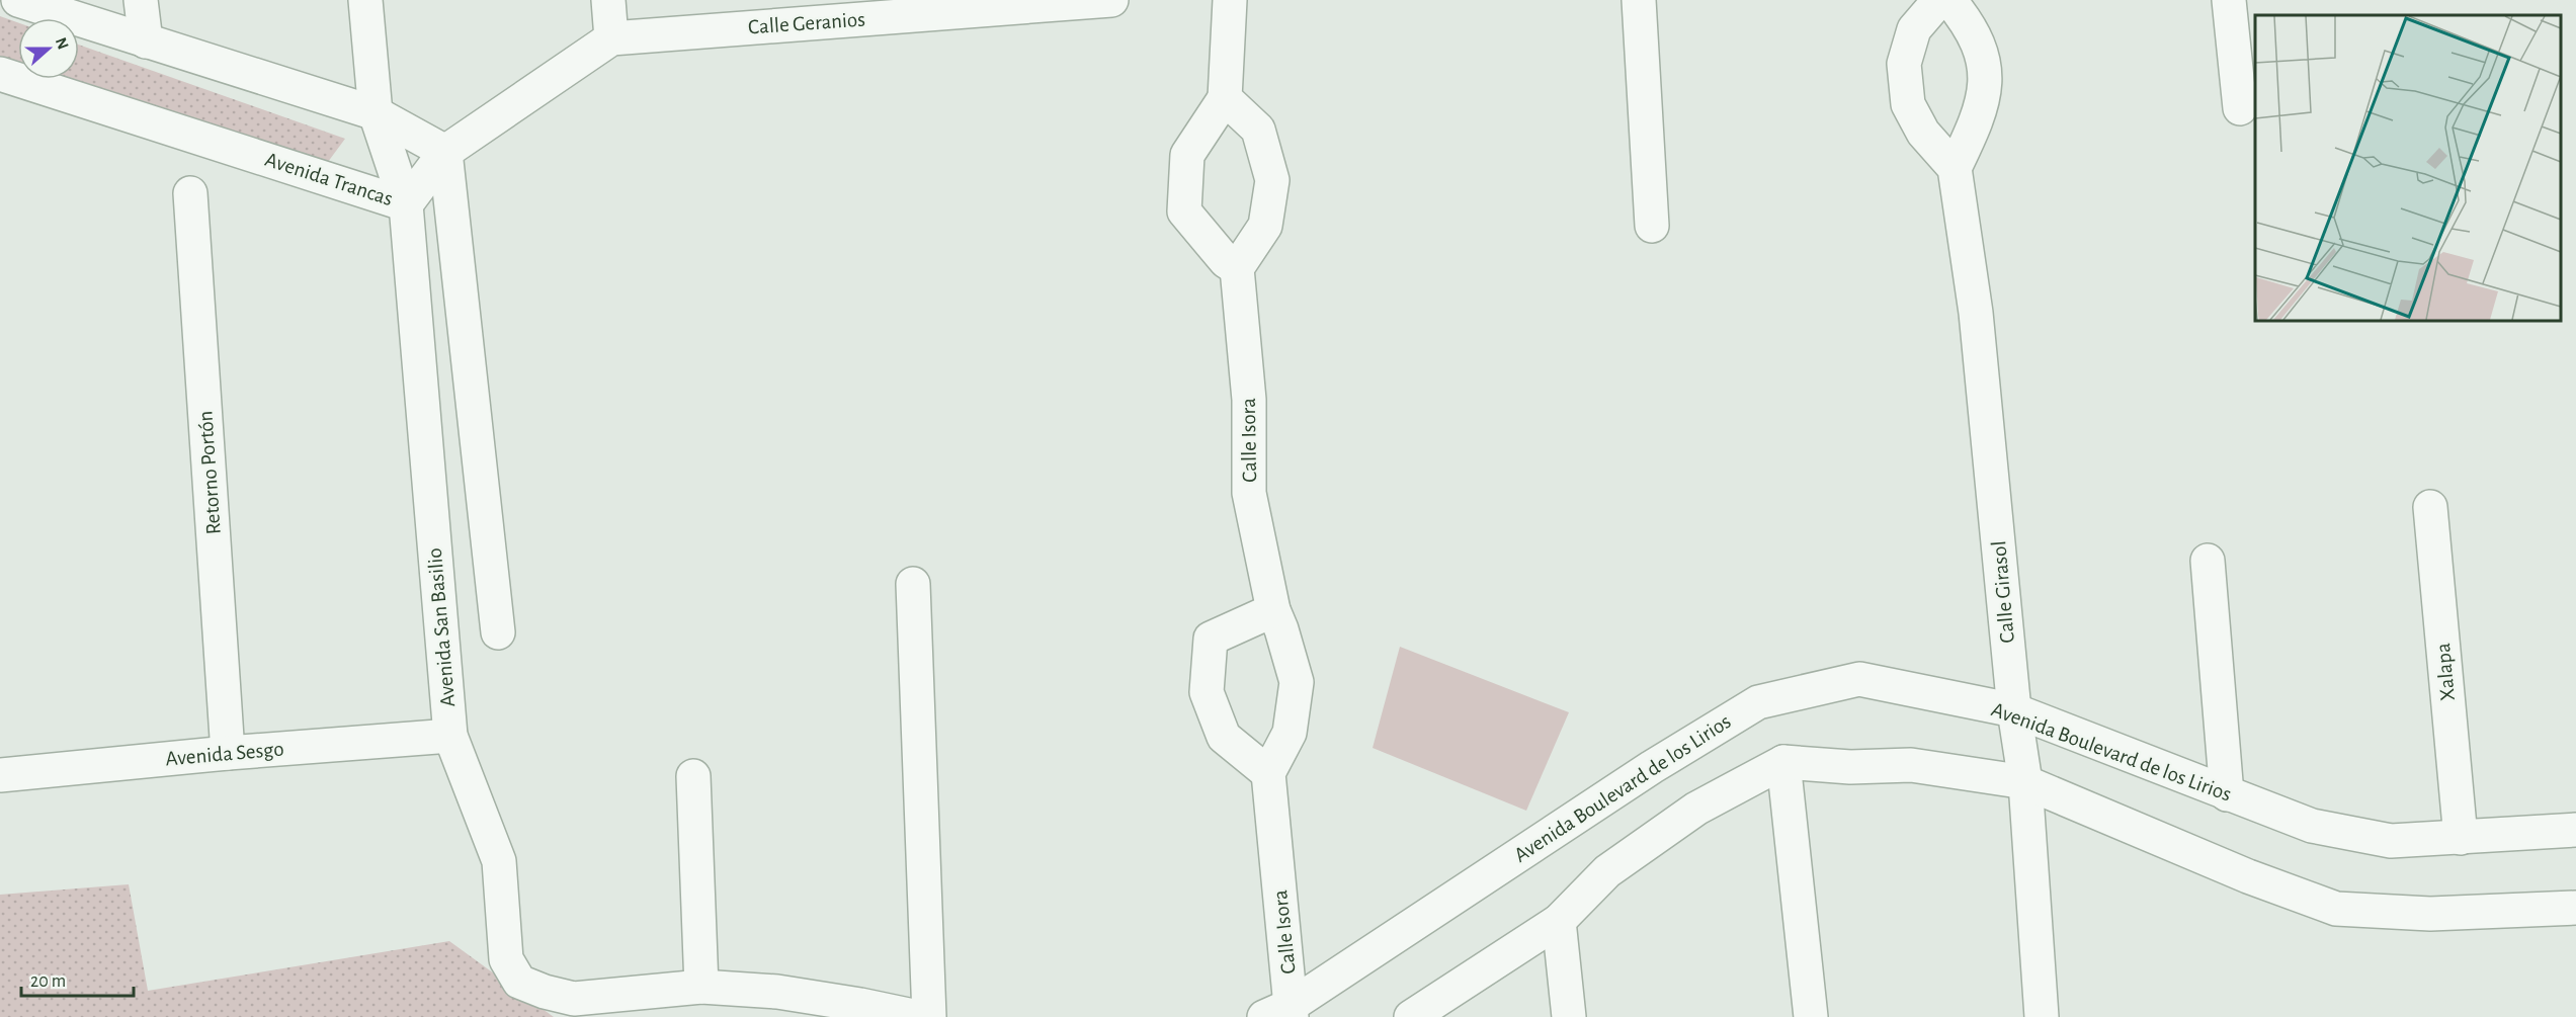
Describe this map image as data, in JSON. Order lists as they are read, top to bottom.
{
  "streets": {
    "street": [
      "Calle Geranios",
      "Avenida Trancas",
      "Calle Isora",
      "Retorno Portón",
      "Calle Girasol",
      "Avenida San Basilio",
      "Xalapa",
      "Avenida Boulevard de los Lirios",
      "Avenida Sesgo"
    ]
  },
  "crossings": [
    ["Calle Geranios", "Avenida Trancas"],
    ["Avenida Trancas", "Avenida San Basilio"],
    ["Calle Isora", "Avenida Boulevard de los Lirios"],
    ["Retorno Portón", "Avenida Sesgo"],
    ["Calle Girasol", "Avenida Boulevard de los Lirios"],
    ["Avenida San Basilio", "Avenida Sesgo"],
    ["Xalapa", "Avenida Boulevard de los Lirios"]
  ],
  "scale_bar": "20 m",
  "north": "right"
}
